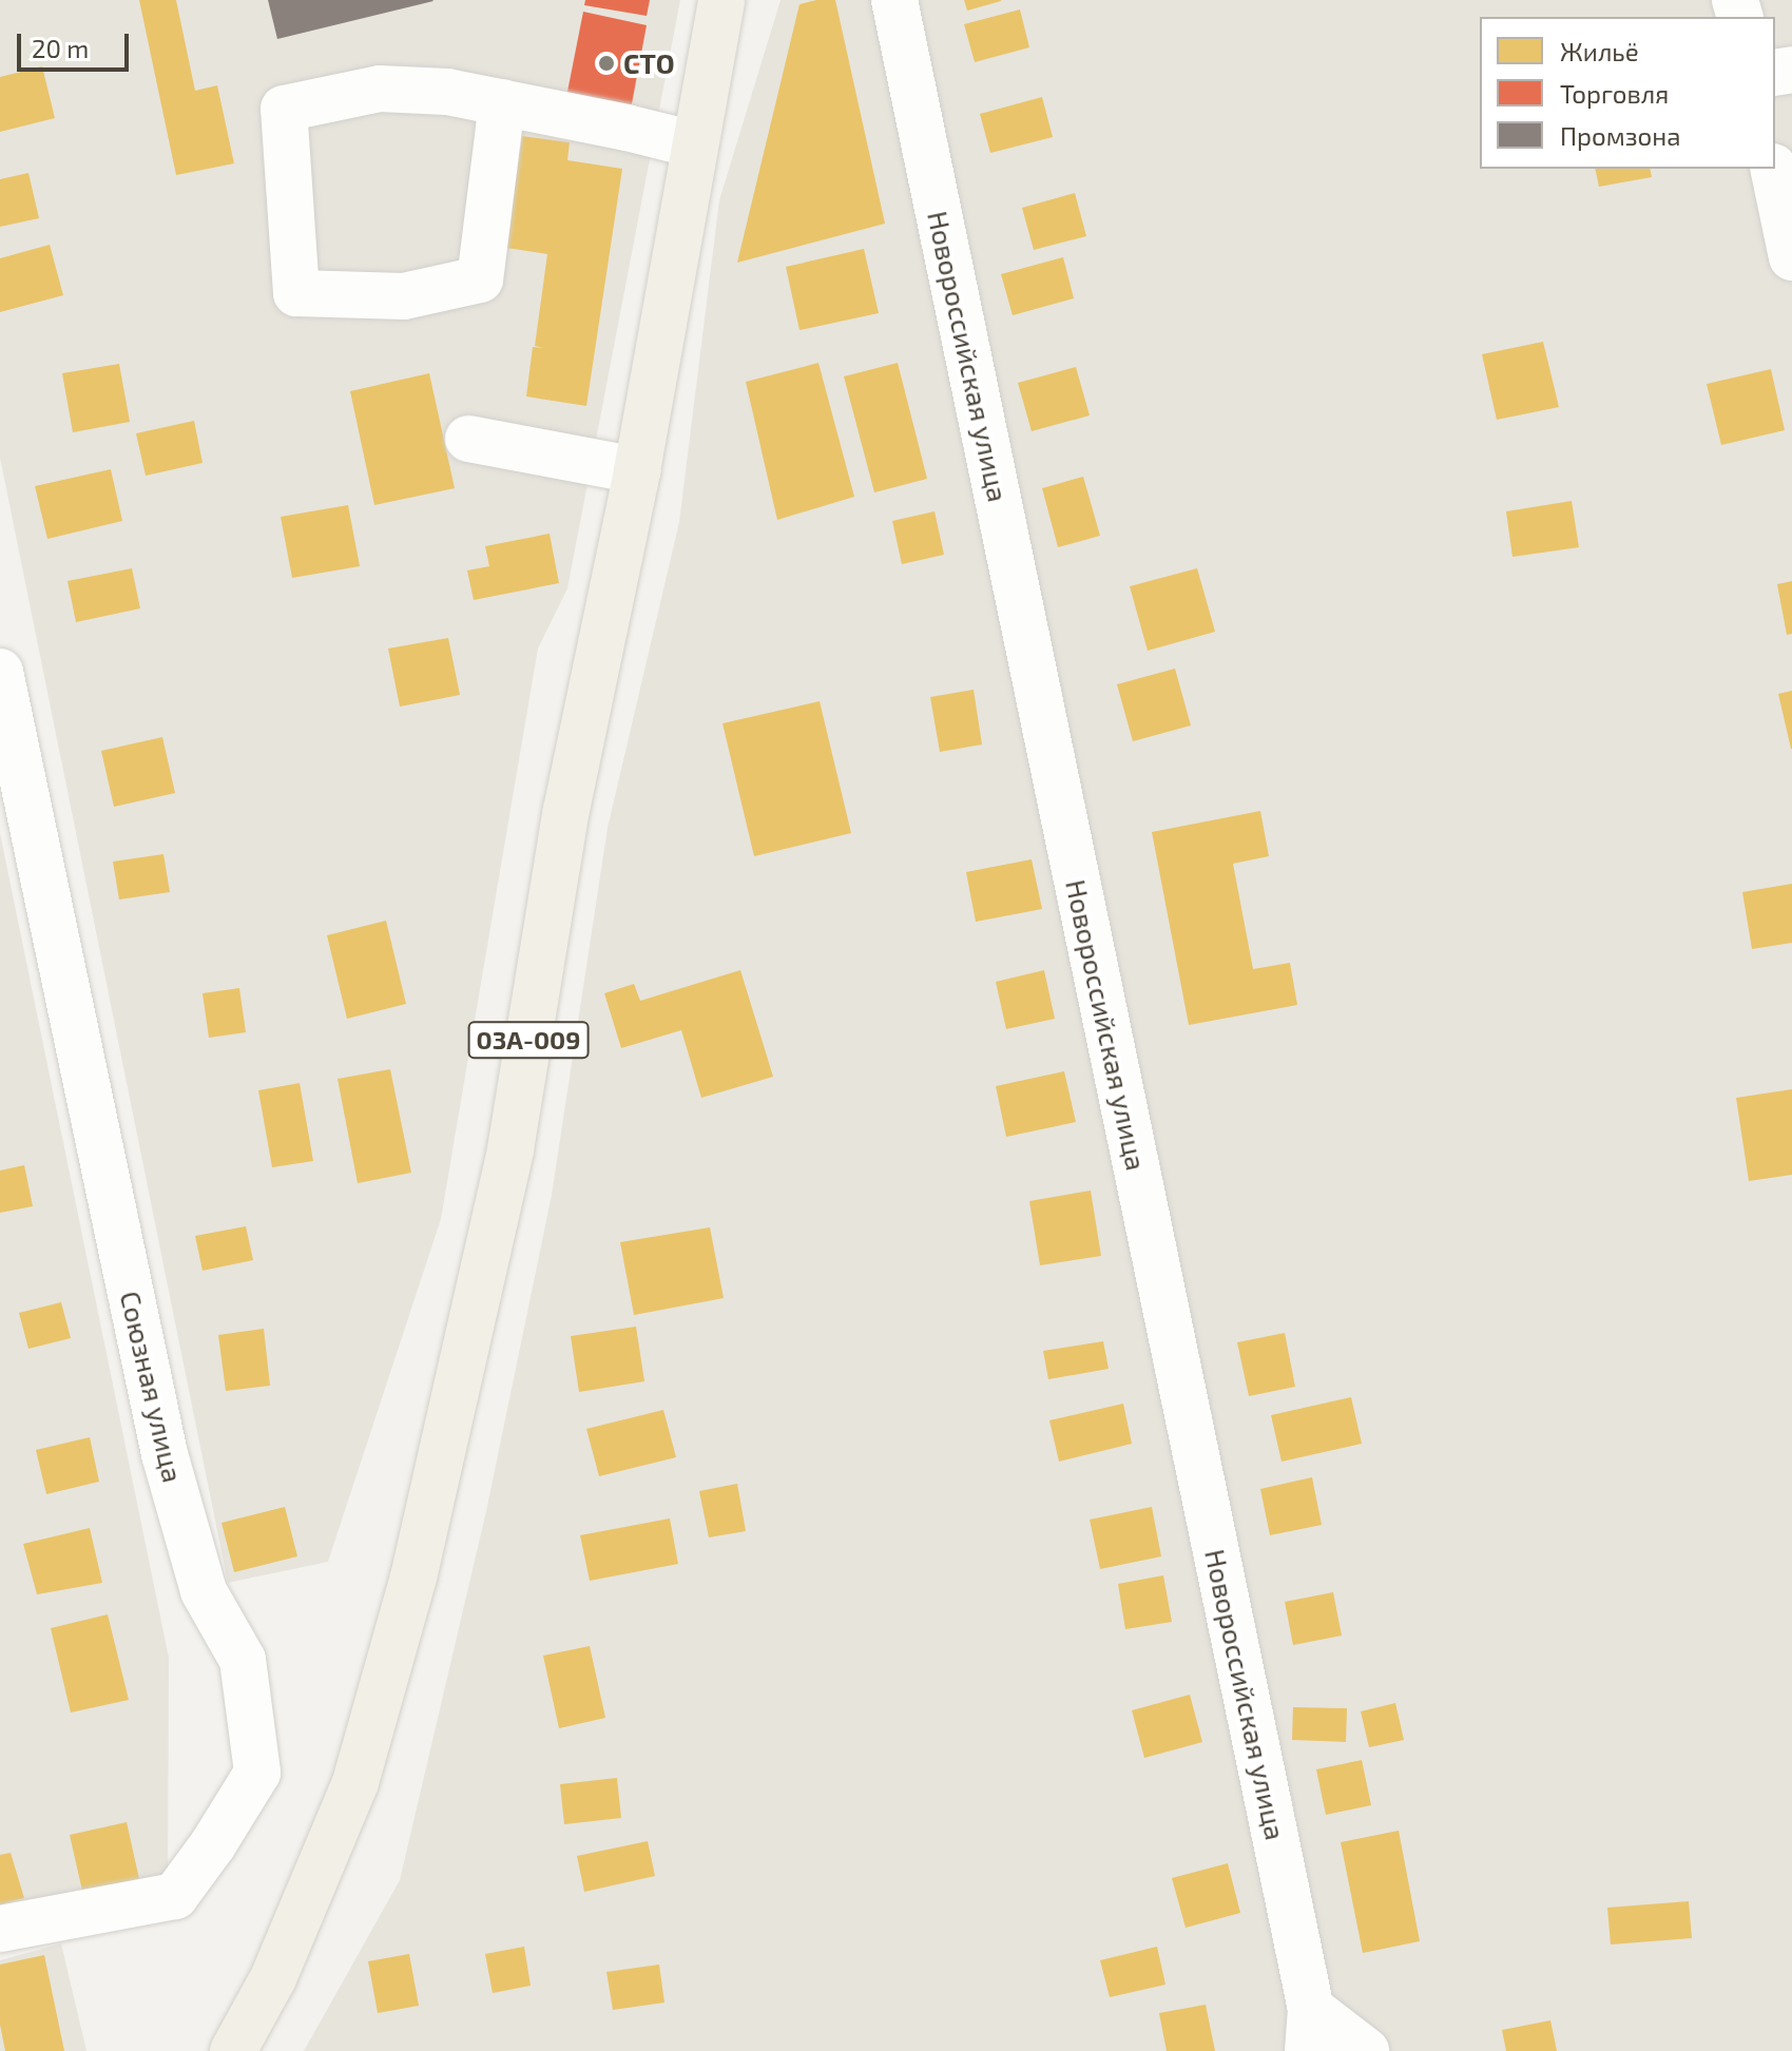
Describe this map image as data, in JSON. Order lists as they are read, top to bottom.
{
  "streets": {
    "main road": ["03А-009"],
    "street": ["Новороссийская улица", "Союзная улица"]
  },
  "places": ["СТО"],
  "legend": ["Жильё", "Торговля", "Промзона"],
  "scale_bar": "20 m"
}
